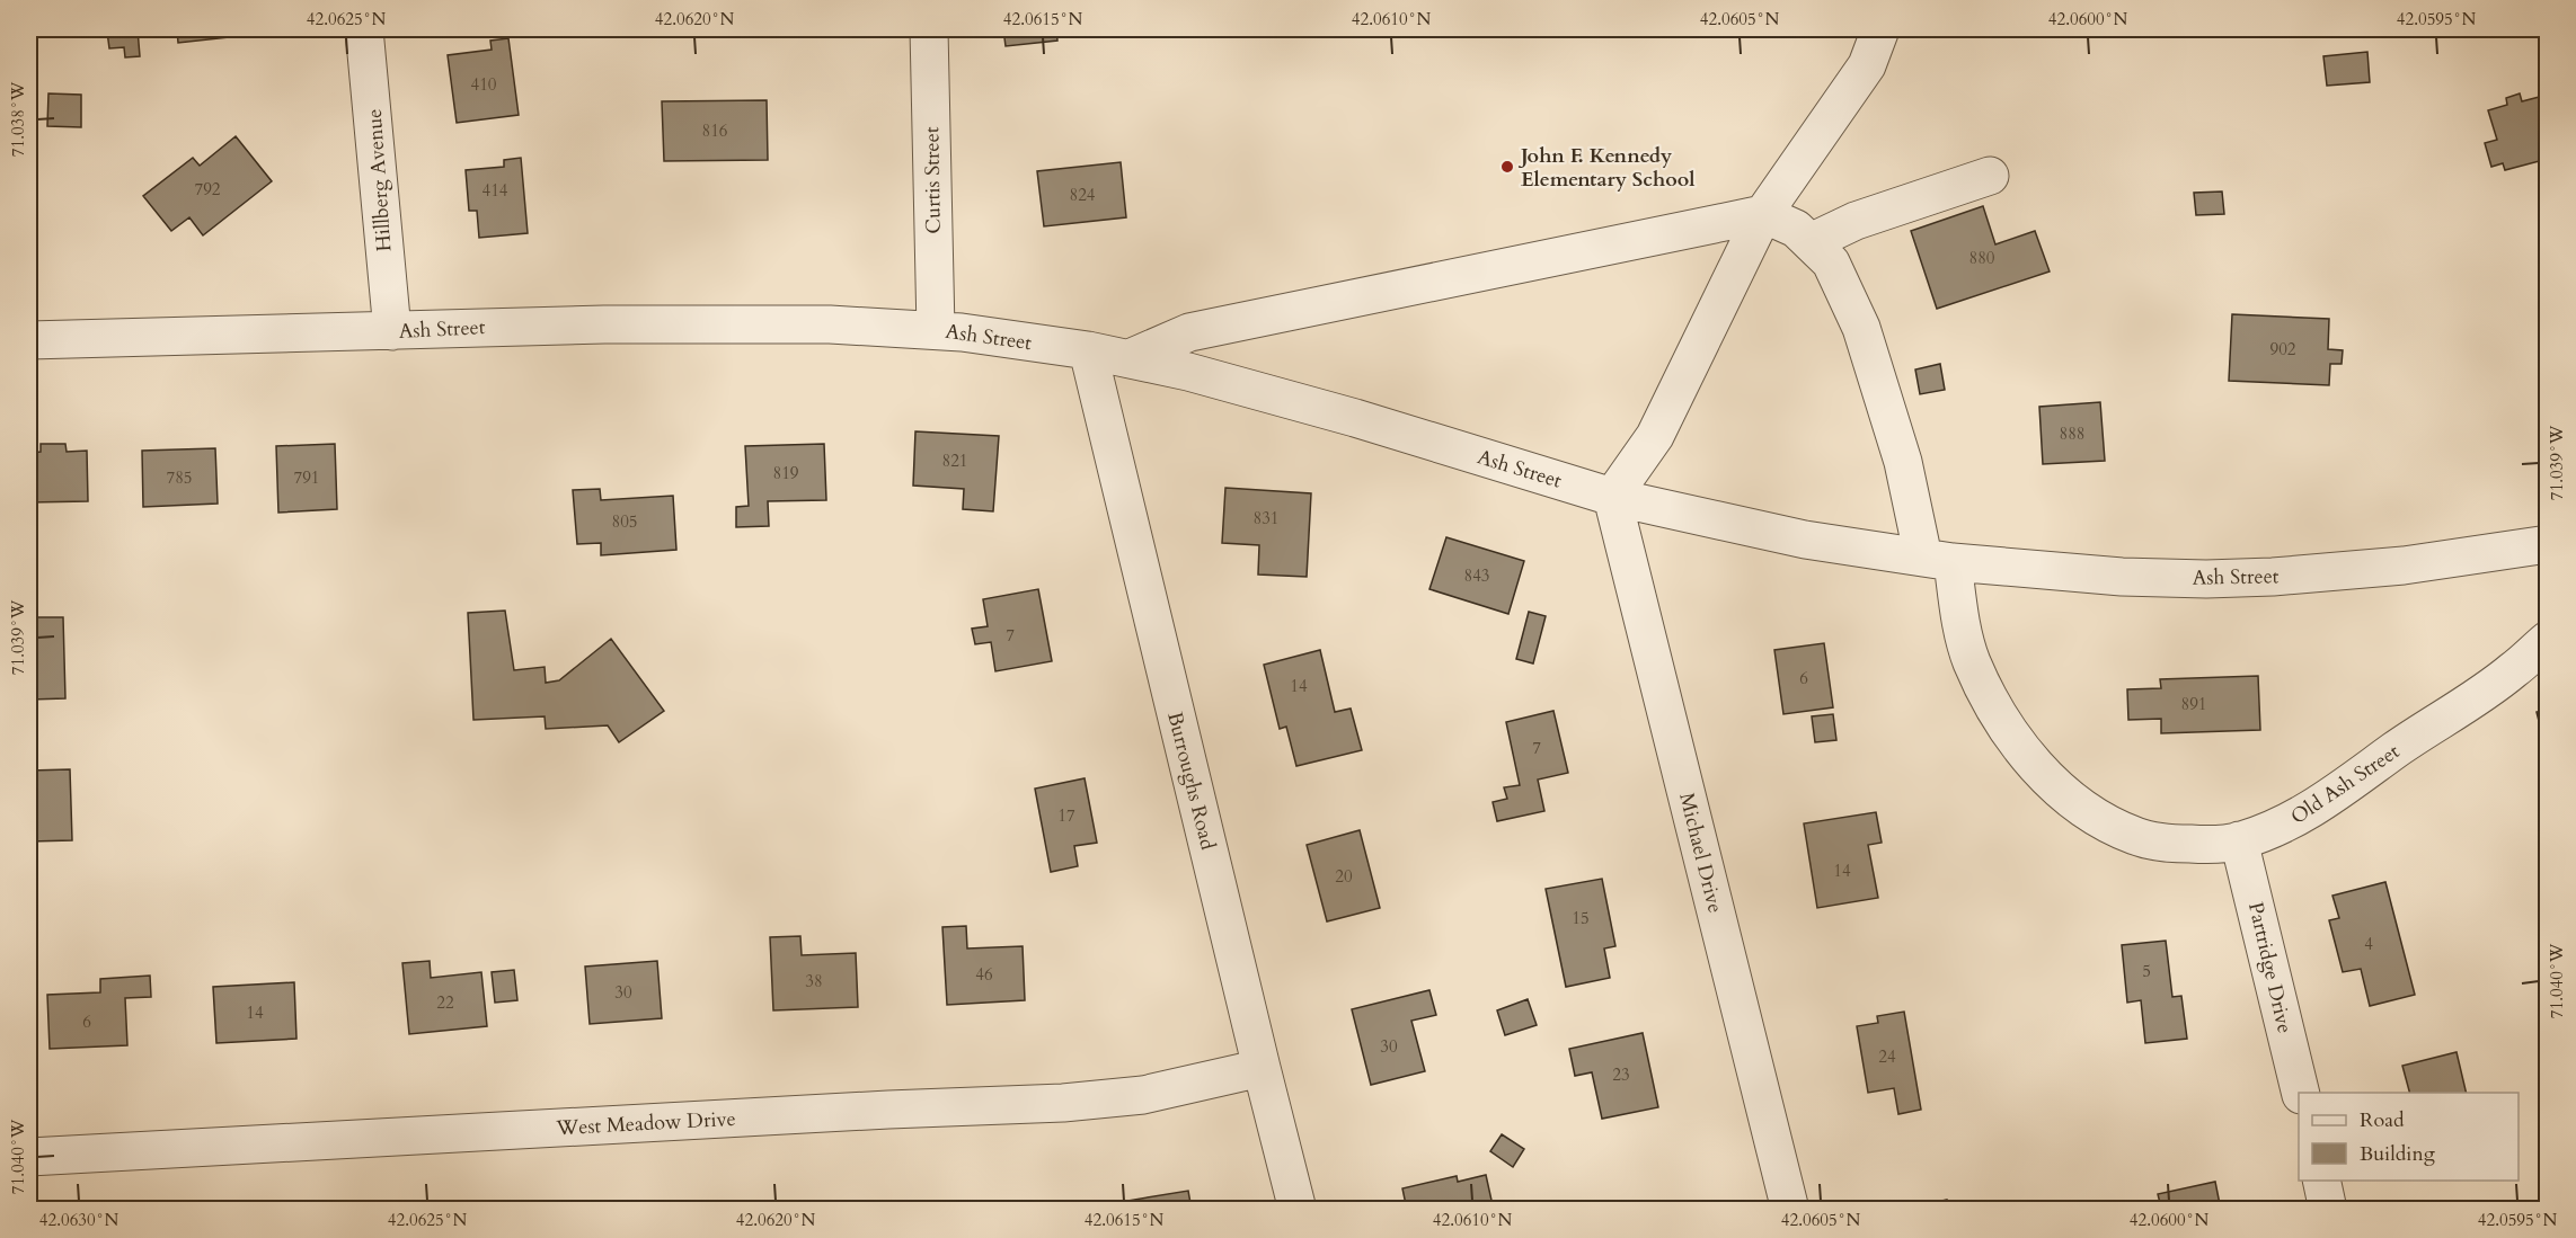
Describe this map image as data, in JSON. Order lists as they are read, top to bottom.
{
  "streets": {
    "street": [
      "Hillberg Avenue",
      "Curtis Street",
      "Ash Street",
      "Burroughs Road",
      "Old Ash Street",
      "Michael Drive",
      "Partridge Drive",
      "West Meadow Drive"
    ]
  },
  "crossings": [
    ["Hillberg Avenue", "Ash Street"],
    ["Curtis Street", "Ash Street"],
    ["Ash Street", "Burroughs Road"],
    ["Ash Street", "Old Ash Street"],
    ["Ash Street", "Michael Drive"],
    ["Burroughs Road", "West Meadow Drive"],
    ["Old Ash Street", "Partridge Drive"]
  ],
  "places": ["John F. Kennedy Elementary School"],
  "house_numbers": [
    "410",
    "816",
    "792",
    "414",
    "824",
    "880",
    "902",
    "888",
    "821",
    "819",
    "785",
    "791",
    "831",
    "805",
    "843",
    "7",
    "6",
    "14",
    "891",
    "7",
    "17",
    "14",
    "20",
    "15",
    "4",
    "5",
    "46",
    "38",
    "30",
    "22",
    "14",
    "6",
    "30",
    "24",
    "23"
  ],
  "legend": ["Road", "Building"],
  "coordinates": [
    "42.0625°N",
    "42.0620°N",
    "42.0615°N",
    "42.0610°N",
    "42.0605°N",
    "42.0600°N",
    "42.0595°N",
    "71.038°W",
    "71.039°W",
    "71.040°W",
    "42.0630°N"
  ]
}
